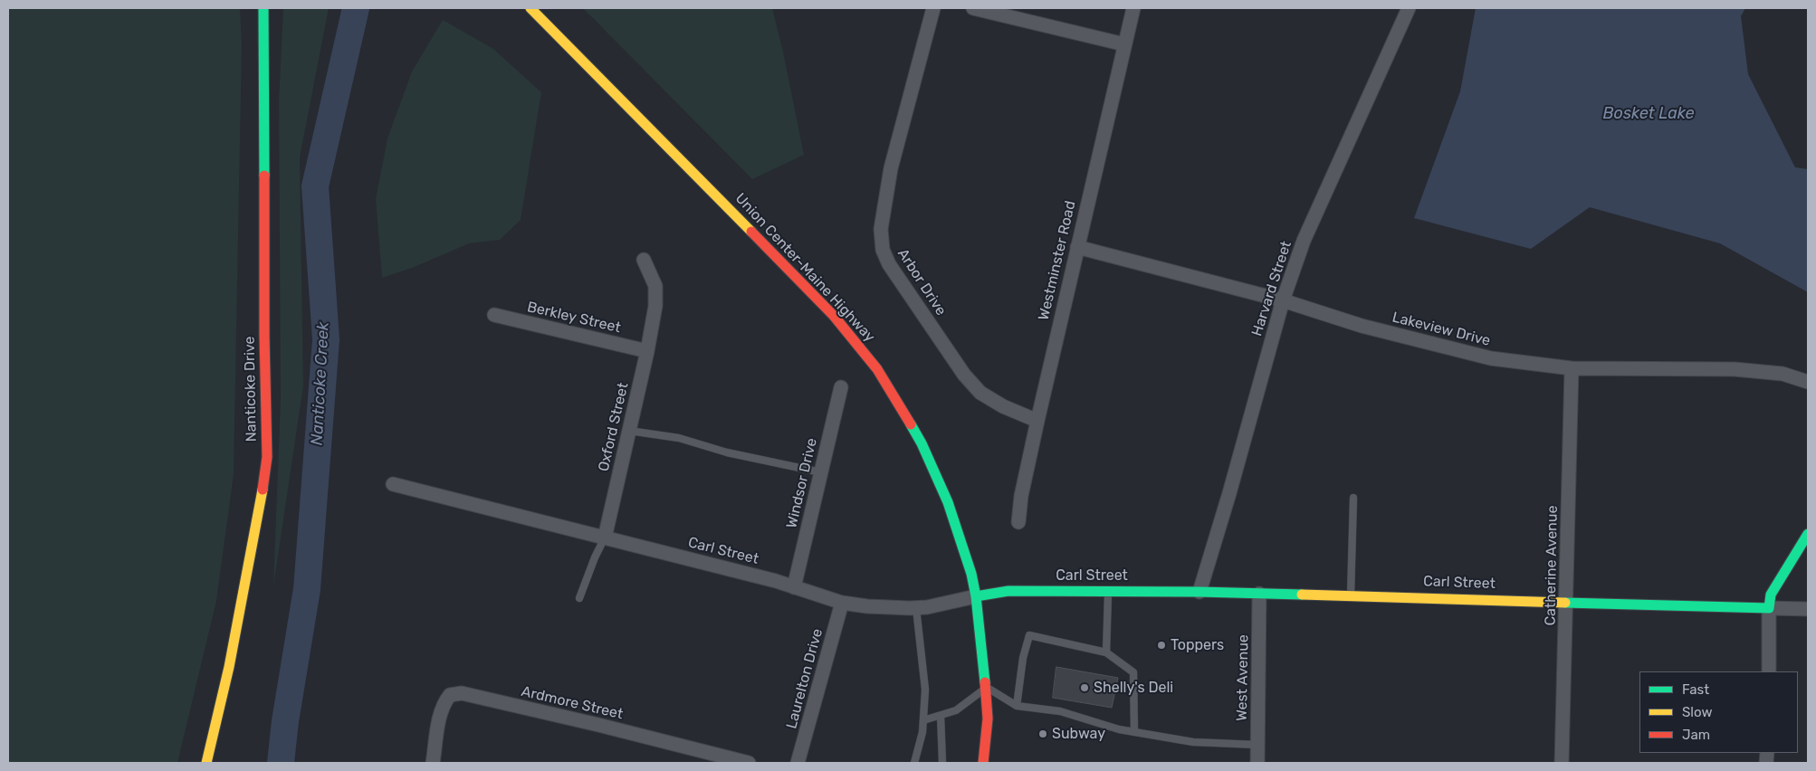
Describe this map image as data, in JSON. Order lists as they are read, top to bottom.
{
  "streets": {
    "street": [
      "Westminster Road",
      "Union Center-Maine Highway",
      "Arbor Drive",
      "Harvard Street",
      "Berkley Street",
      "Lakeview Drive",
      "Nanticoke Drive",
      "Oxford Street",
      "Windsor Drive",
      "Carl Street",
      "Catherine Avenue",
      "West Avenue",
      "Laurelton Drive",
      "Ardmore Street"
    ]
  },
  "crossings": [
    ["Westminster Road", "Arbor Drive"],
    ["Westminster Road", "Lakeview Drive"],
    ["Union Center-Maine Highway", "Carl Street"],
    ["Harvard Street", "Lakeview Drive"],
    ["Harvard Street", "Carl Street"],
    ["Berkley Street", "Oxford Street"],
    ["Lakeview Drive", "Catherine Avenue"],
    ["Oxford Street", "Carl Street"],
    ["Windsor Drive", "Carl Street"],
    ["Carl Street", "Catherine Avenue"],
    ["Carl Street", "West Avenue"],
    ["Carl Street", "Laurelton Drive"]
  ],
  "water": ["Bosket Lake", "Nanticoke Creek"],
  "places": ["Toppers", "Shelly's Deli", "Subway"],
  "legend": ["Fast", "Slow", "Jam"]
}
